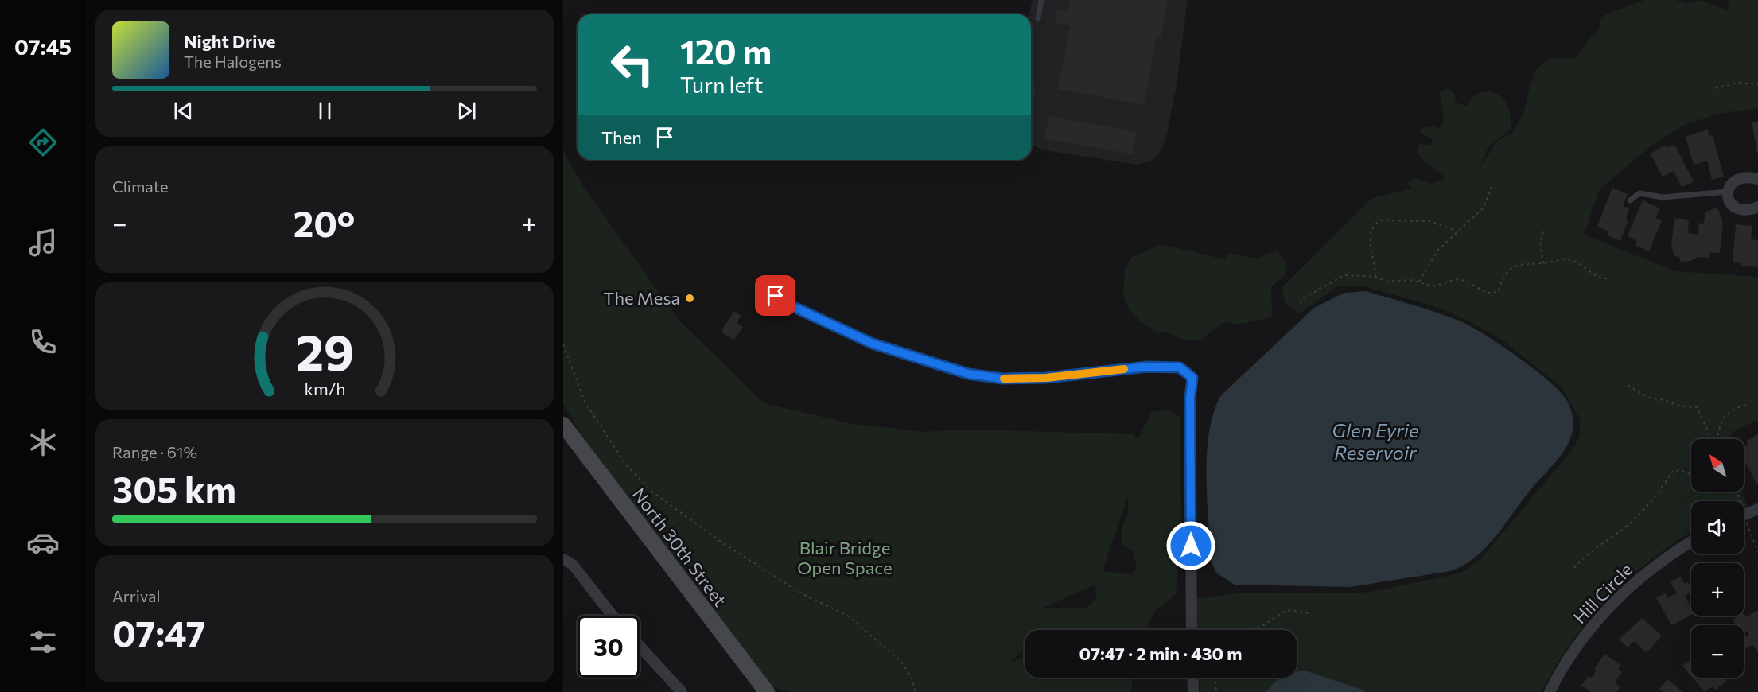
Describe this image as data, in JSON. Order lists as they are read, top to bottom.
{
  "streets": {
    "main road": ["North 30th Street"],
    "street": ["Hill Circle"]
  },
  "water": ["Glen Eyrie Reservoir"],
  "parks": ["Blair Bridge Open Space"],
  "places": ["The Mesa"],
  "north": "top left",
  "page": {
    "tabs": "07:45",
    "turn": ["120 m", "Turn left"],
    "song": ["Night Drive", "The Halogens"],
    "then": "Then",
    "tile": [
      "Climate",
      ["Range · 61%", "305 km"],
      ["Arrival", "07:47"]
    ],
    "heat": ["−", "20°", "+"],
    "map_buttons": ["+", "−"],
    "limit": "30",
    "trip": "07:47 · 2 min · 430 m",
    "gauge": ["29", "km/h"]
  }
}
